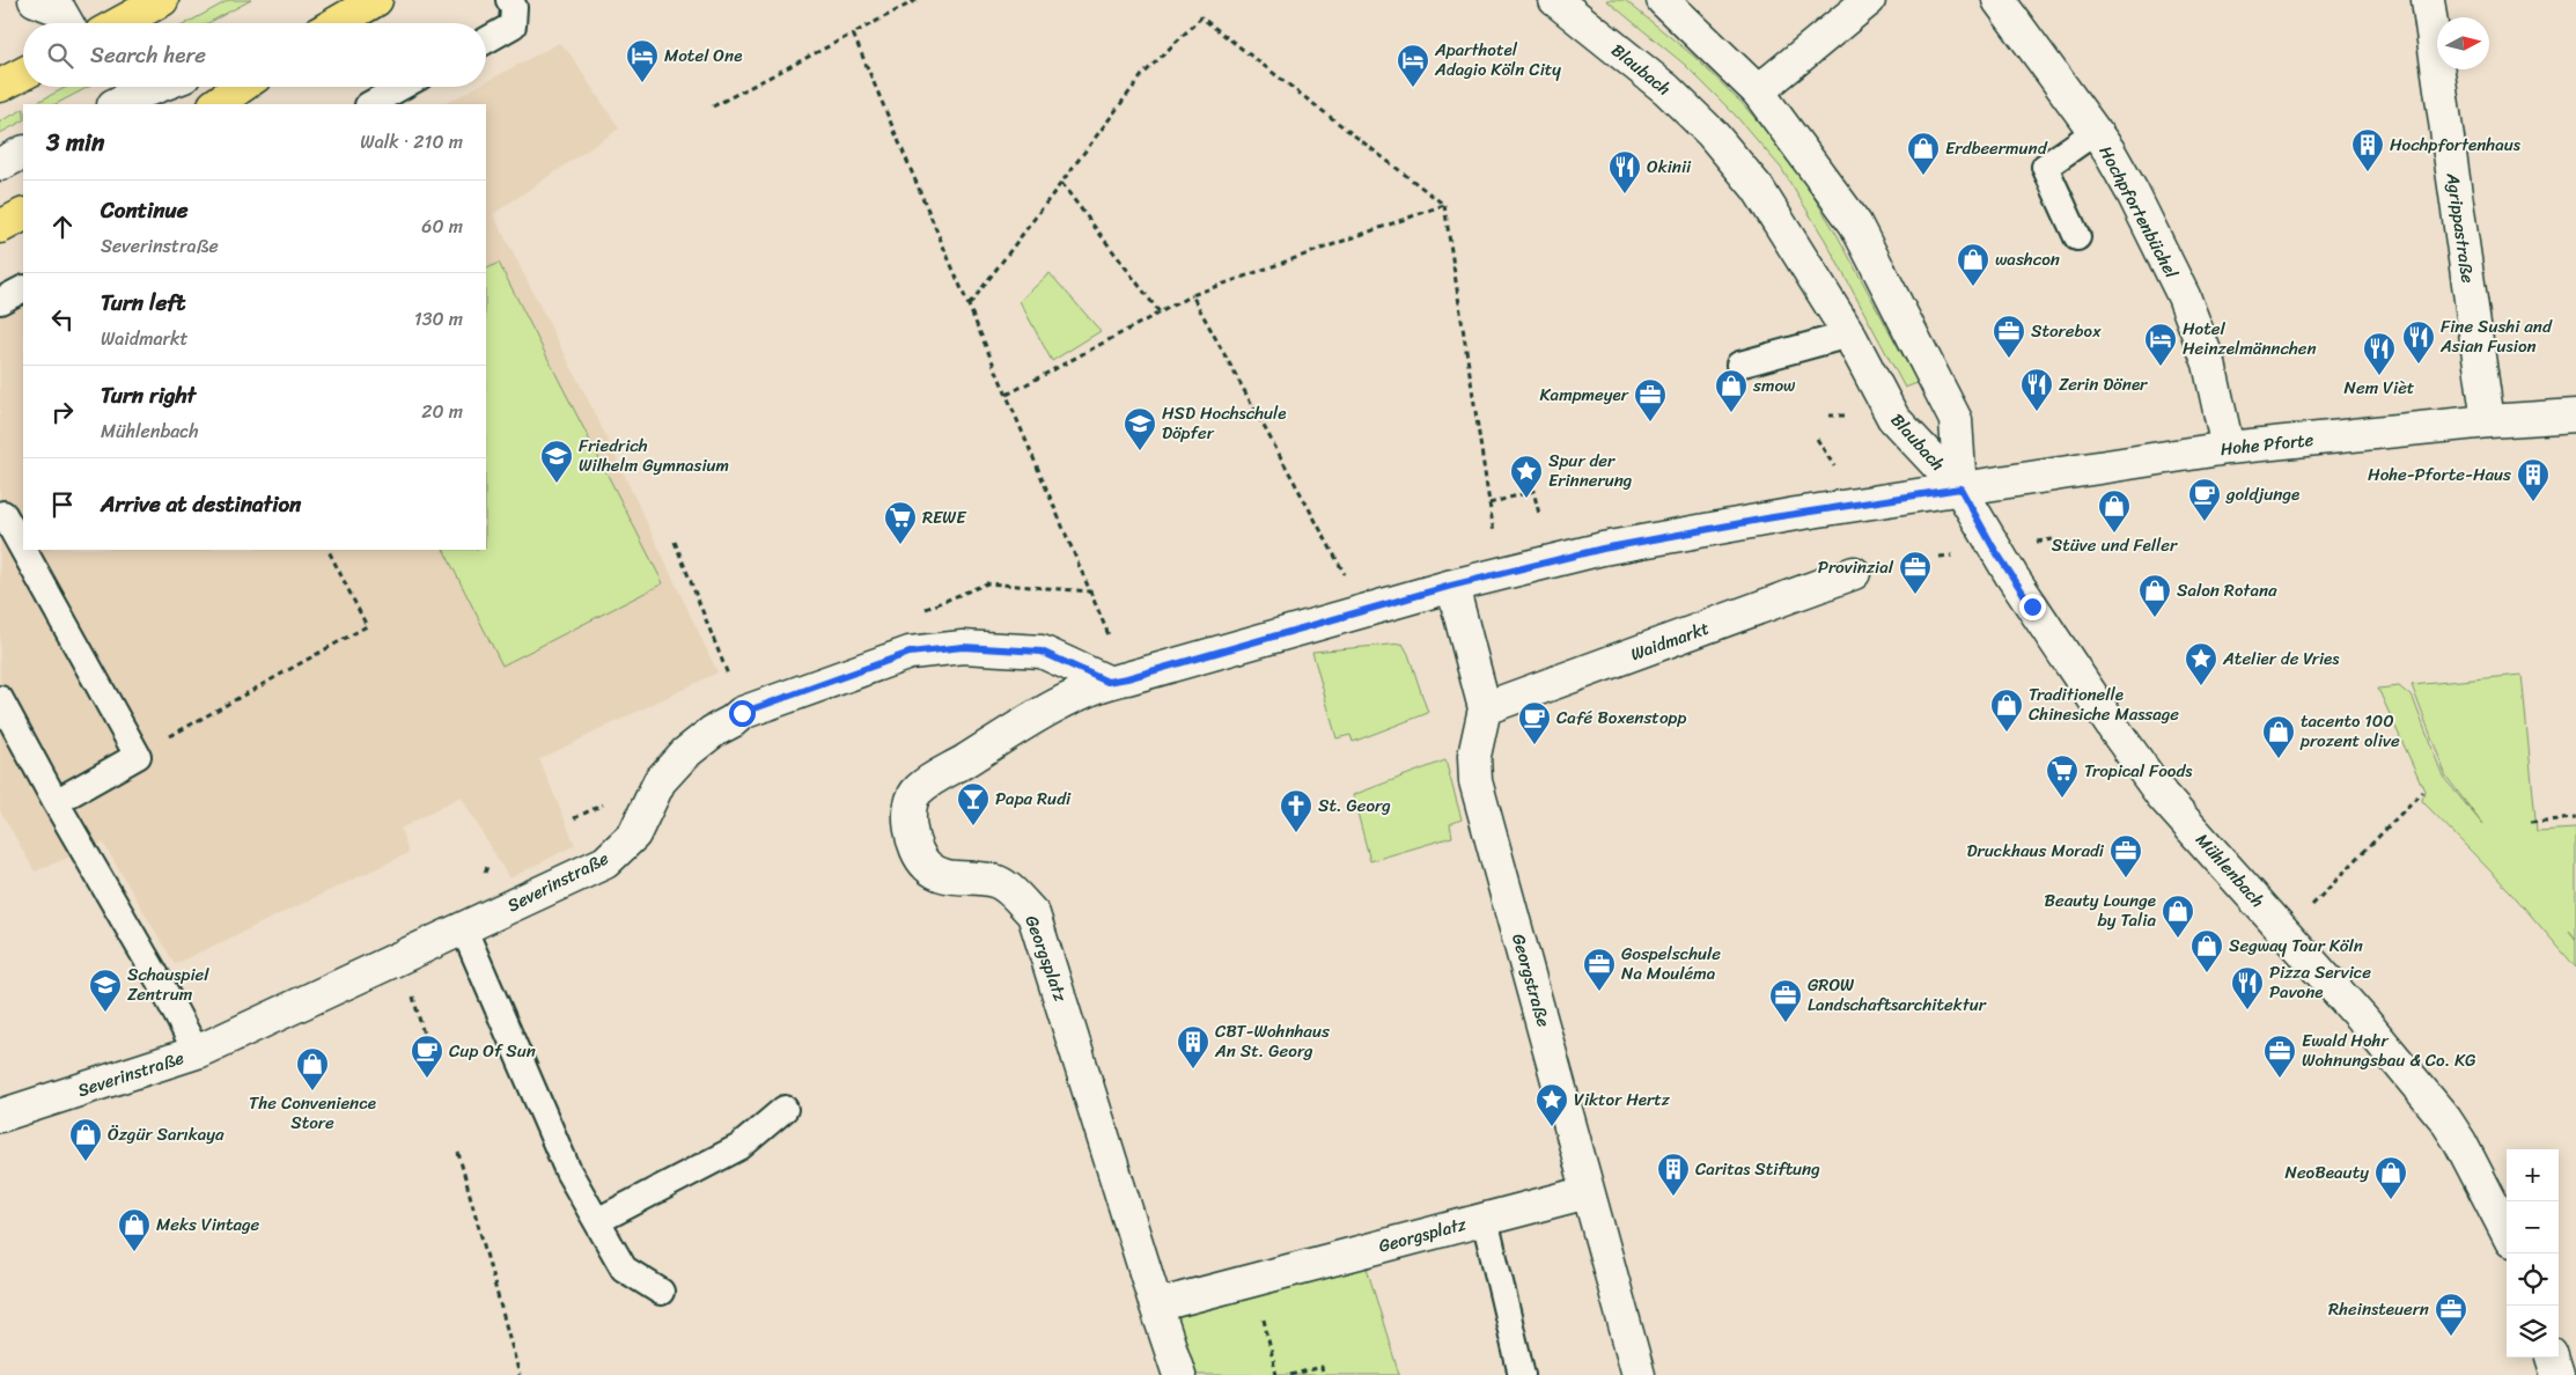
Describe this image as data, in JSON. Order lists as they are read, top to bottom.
{
  "streets": {
    "street": [
      "Blaubach",
      "Hochpfortenbüchel",
      "Agrippastraße",
      "Hohe Pforte",
      "Waidmarkt",
      "Mühlenbach",
      "Severinstraße",
      "Georgsplatz",
      "Georgstraße"
    ]
  },
  "crossings": [
    ["Blaubach", "Hohe Pforte"],
    ["Blaubach", "Mühlenbach"],
    ["Hochpfortenbüchel", "Hohe Pforte"],
    ["Agrippastraße", "Hohe Pforte"],
    ["Hohe Pforte", "Mühlenbach"],
    ["Waidmarkt", "Georgstraße"],
    ["Severinstraße", "Georgsplatz"],
    ["Georgsplatz", "Georgstraße"]
  ],
  "places": {
    "hotel": ["Motel One", "Aparthotel Adagio Köln City", "Hotel Heinzelmännchen"],
    "building": [
      "Hochpfortenhaus",
      "Hohe-Pforte-Haus",
      "CBT-Wohnhaus An St. Georg",
      "Caritas Stiftung"
    ],
    "shop": [
      "Erdbeermund",
      "washcon",
      "smow",
      "Stüve und Feller",
      "Salon Rotana",
      "Traditionelle Chinesiche Massage",
      "tacento 100 prozent olive",
      "Beauty Lounge by Talia",
      "Segway Tour Köln",
      "The Convenience Store",
      "Özgür Sarıkaya",
      "NeoBeauty",
      "Meks Vintage"
    ],
    "restaurant": [
      "Okinii",
      "Fine Sushi and Asian Fusion",
      "Nem Vièt",
      "Zerin Döner",
      "Pizza Service Pavone"
    ],
    "office": [
      "Storebox",
      "Kampmeyer",
      "Provinzial",
      "Druckhaus Moradi",
      "Gospelschule Na Mouléma",
      "GROW Landschaftsarchitektur",
      "Ewald Hohr Wohnungsbau & Co. KG",
      "Rheinsteuern"
    ],
    "school or university": ["HSD Hochschule Döpfer", "Friedrich Wilhelm Gymnasium", "Schauspiel Zentrum"],
    "place": ["Spur der Erinnerung", "Atelier de Vries", "Viktor Hertz"],
    "cafe": ["goldjunge", "Café Boxenstopp", "Cup Of Sun"],
    "supermarket": ["REWE", "Tropical Foods"],
    "bar": ["Papa Rudi"],
    "church": ["St. Georg"]
  },
  "north": "right",
  "page": {
    "search": "Search here",
    "heading": ["3 min", "Walk · 210 m"],
    "list": [
      ["Continue", "Severinstraße", "60 m"],
      ["Turn left", "Waidmarkt", "130 m"],
      ["Turn right", "Mühlenbach", "20 m"],
      "Arrive at destination"
    ],
    "map_buttons": ["+", "−"]
  }
}
